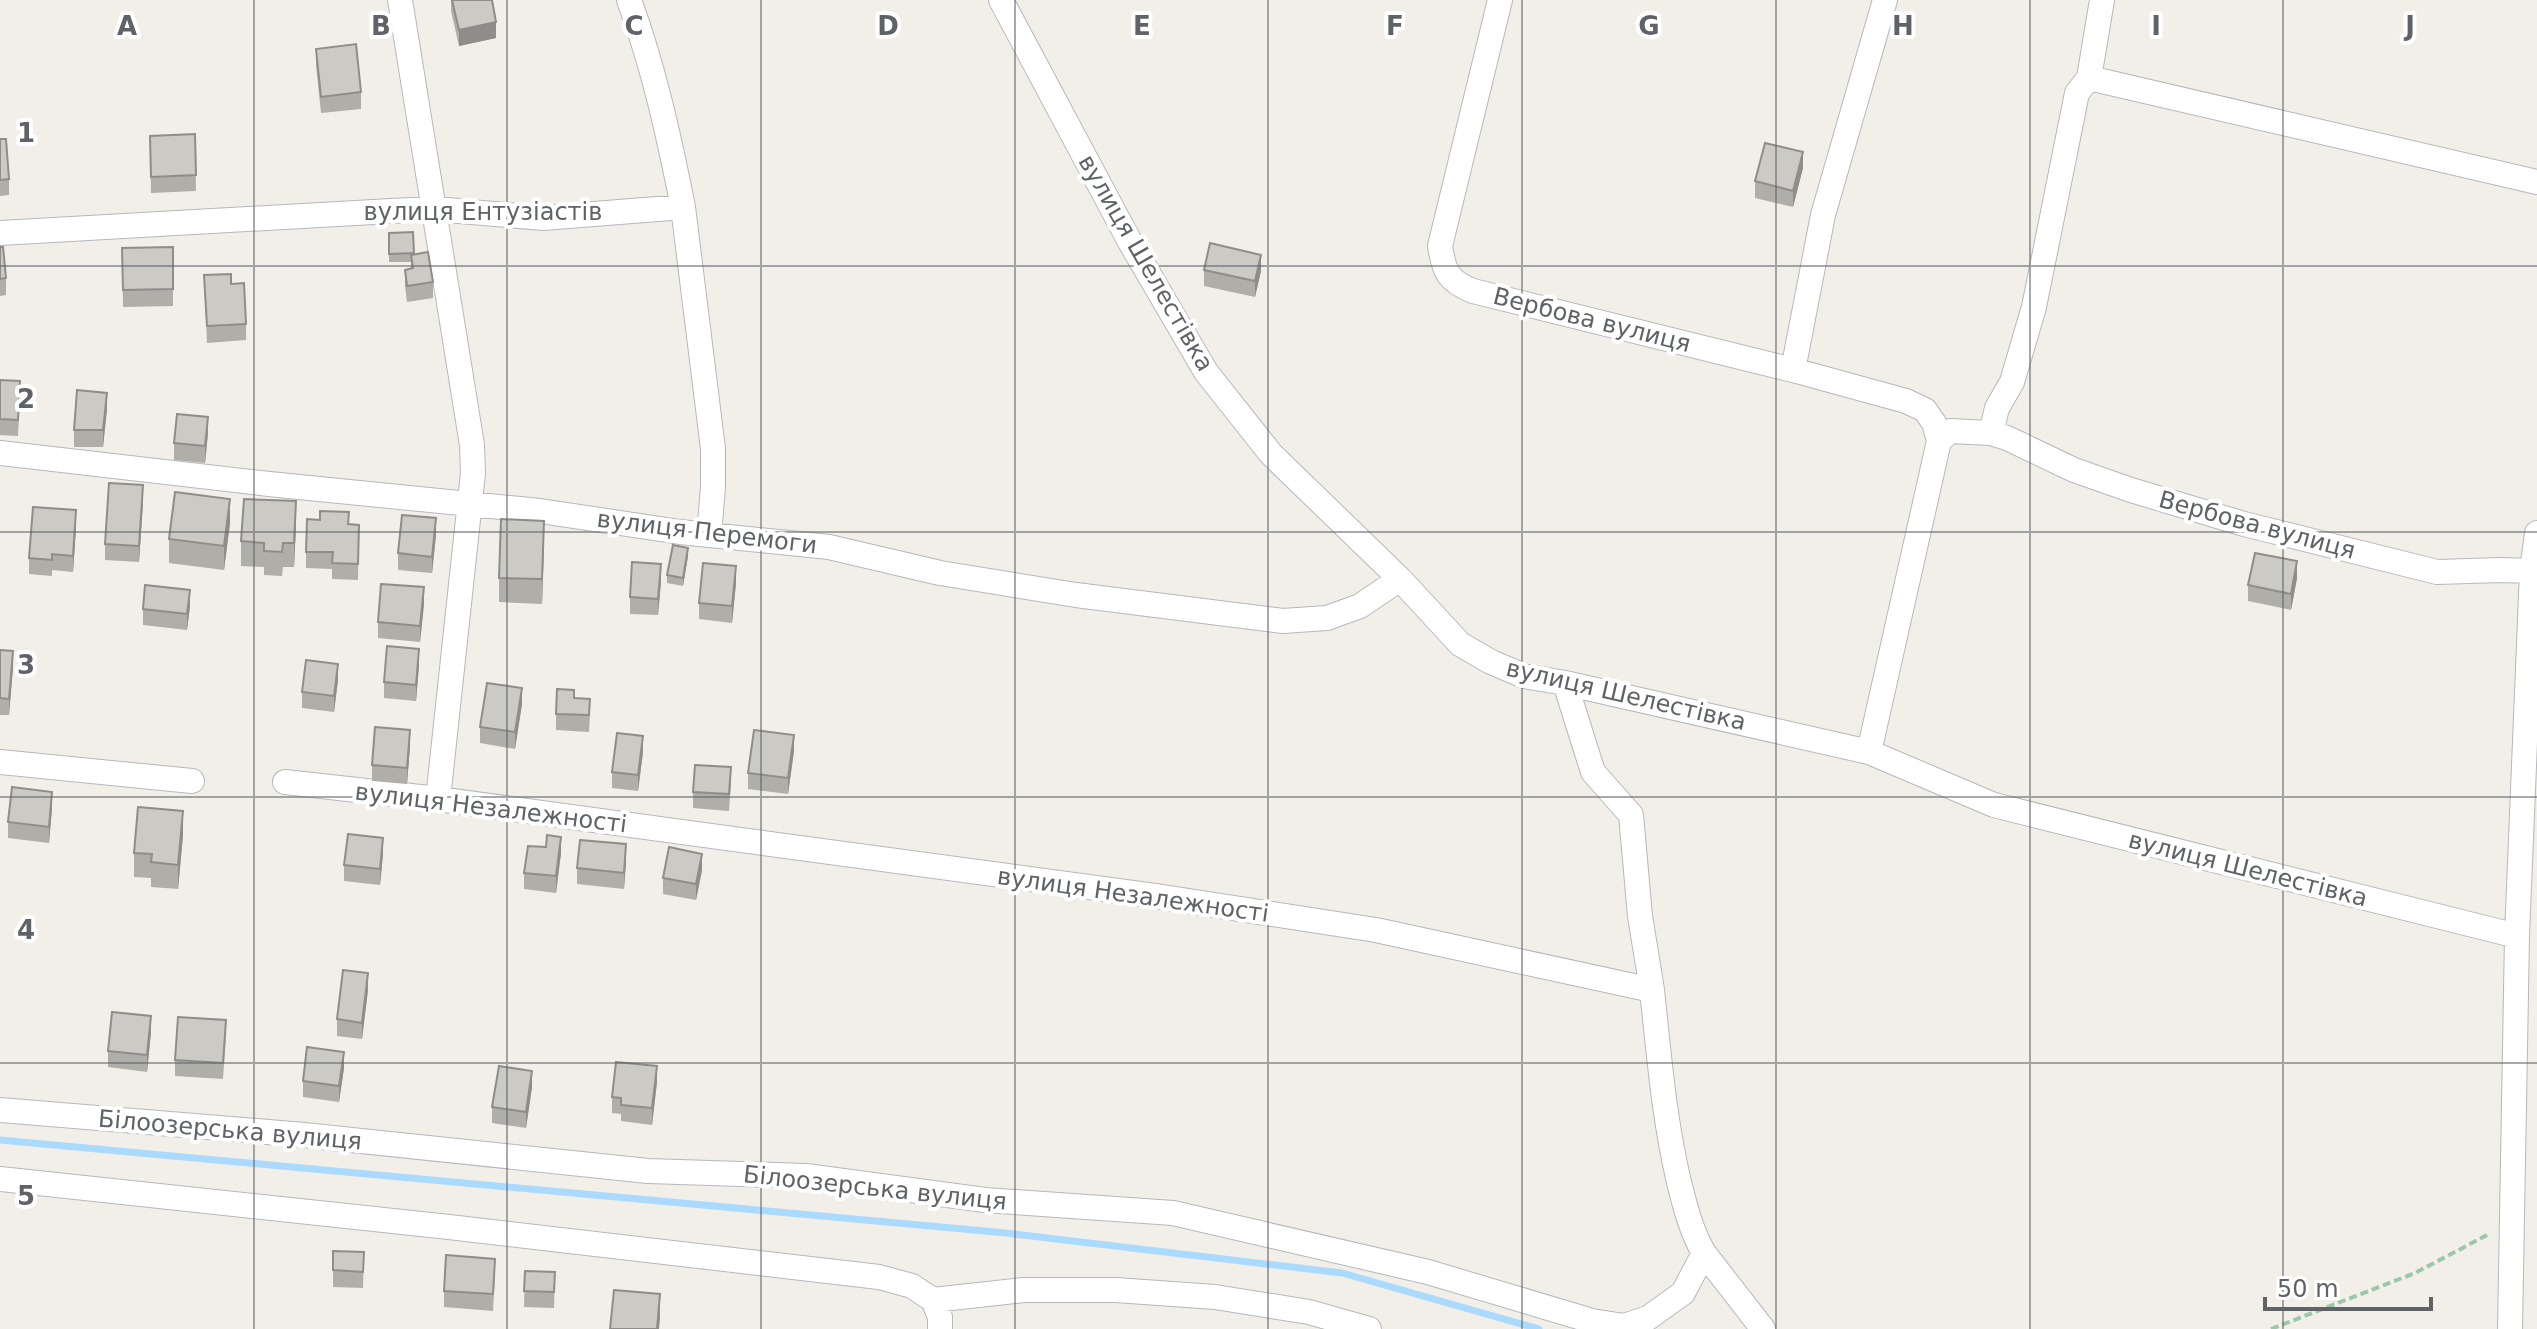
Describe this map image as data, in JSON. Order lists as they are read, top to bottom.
{
  "streets": {
    "street": [
      "вулиця Ентузіастів",
      "вулиця Шелестівка",
      "Вербова вулиця",
      "вулиця Перемоги",
      "вулиця Незалежності",
      "Білоозерська вулиця"
    ]
  },
  "crossings": [
    ["вулиця Шелестівка", "вулиця Перемоги"]
  ],
  "scale_bar": "50 m",
  "grid": {
    "columns": [
      "A",
      "B",
      "C",
      "D",
      "E",
      "F",
      "G",
      "H",
      "I",
      "J"
    ],
    "rows": [
      "1",
      "2",
      "3",
      "4",
      "5"
    ]
  }
}
